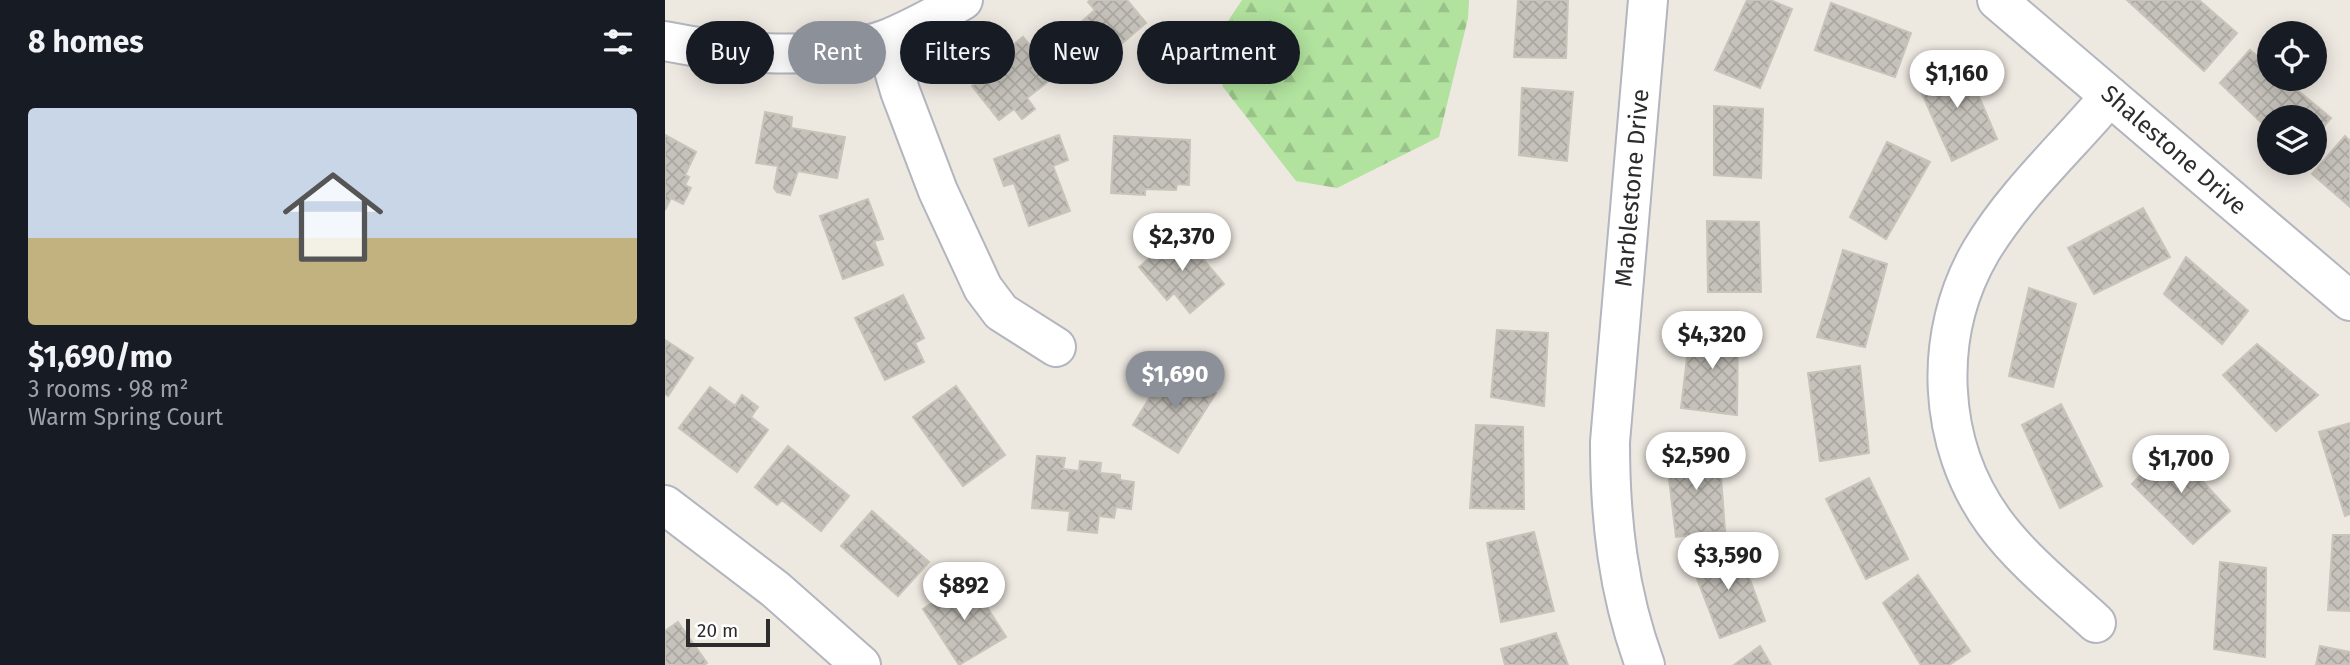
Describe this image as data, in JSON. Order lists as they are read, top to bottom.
{
  "streets": {
    "street": ["Shalestone Drive", "Marblestone Drive"]
  },
  "scale_bar": "20 m",
  "page": {
    "heading": "8 homes",
    "chip": [
      "Buy",
      "Rent",
      "Filters",
      "New",
      "Apartment"
    ],
    "price": [
      "$1,160",
      "$2,370",
      "$4,320",
      "$1,690",
      "$2,590",
      "$1,700",
      "$3,590",
      "$892"
    ],
    "list": [
      {
        "name": "$1,690/mo",
        "note": "3 rooms · 98 m² · Warm Spring Court"
      }
    ],
    "scale": "20 m"
  }
}
